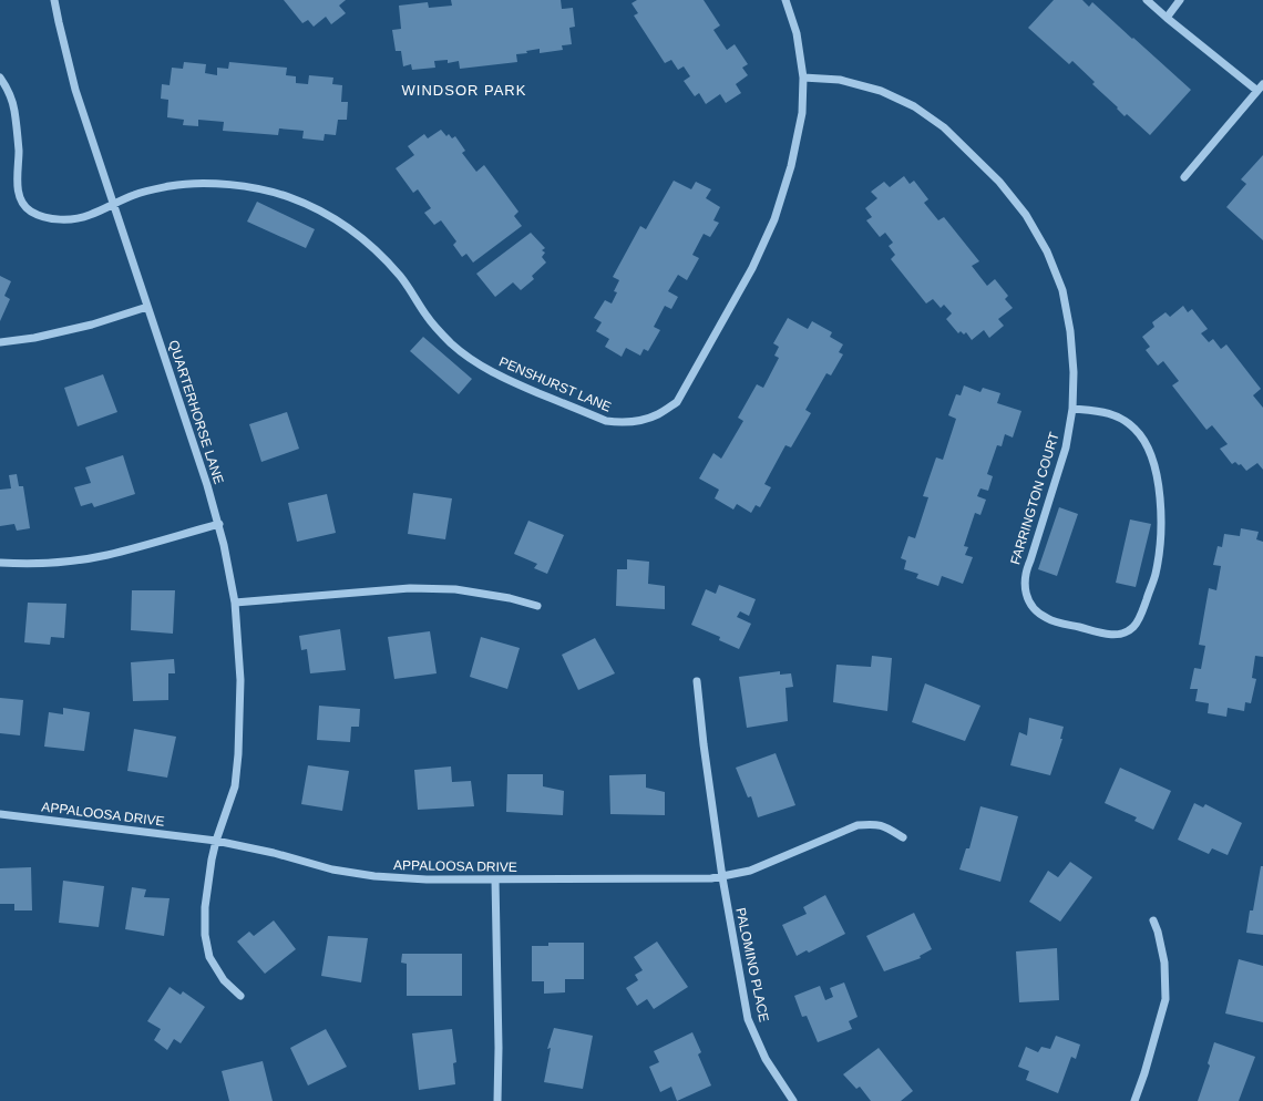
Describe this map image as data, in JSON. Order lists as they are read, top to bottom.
{
  "streets": {
    "street": [
      "PENSHURST LANE",
      "QUARTERHORSE LANE",
      "FARRINGTON COURT",
      "APPALOOSA DRIVE",
      "PALOMINO PLACE"
    ]
  },
  "crossings": [
    ["PENSHURST LANE", "QUARTERHORSE LANE"],
    ["PENSHURST LANE", "FARRINGTON COURT"],
    ["QUARTERHORSE LANE", "APPALOOSA DRIVE"],
    ["APPALOOSA DRIVE", "PALOMINO PLACE"]
  ],
  "districts": ["WINDSOR PARK"]
}
